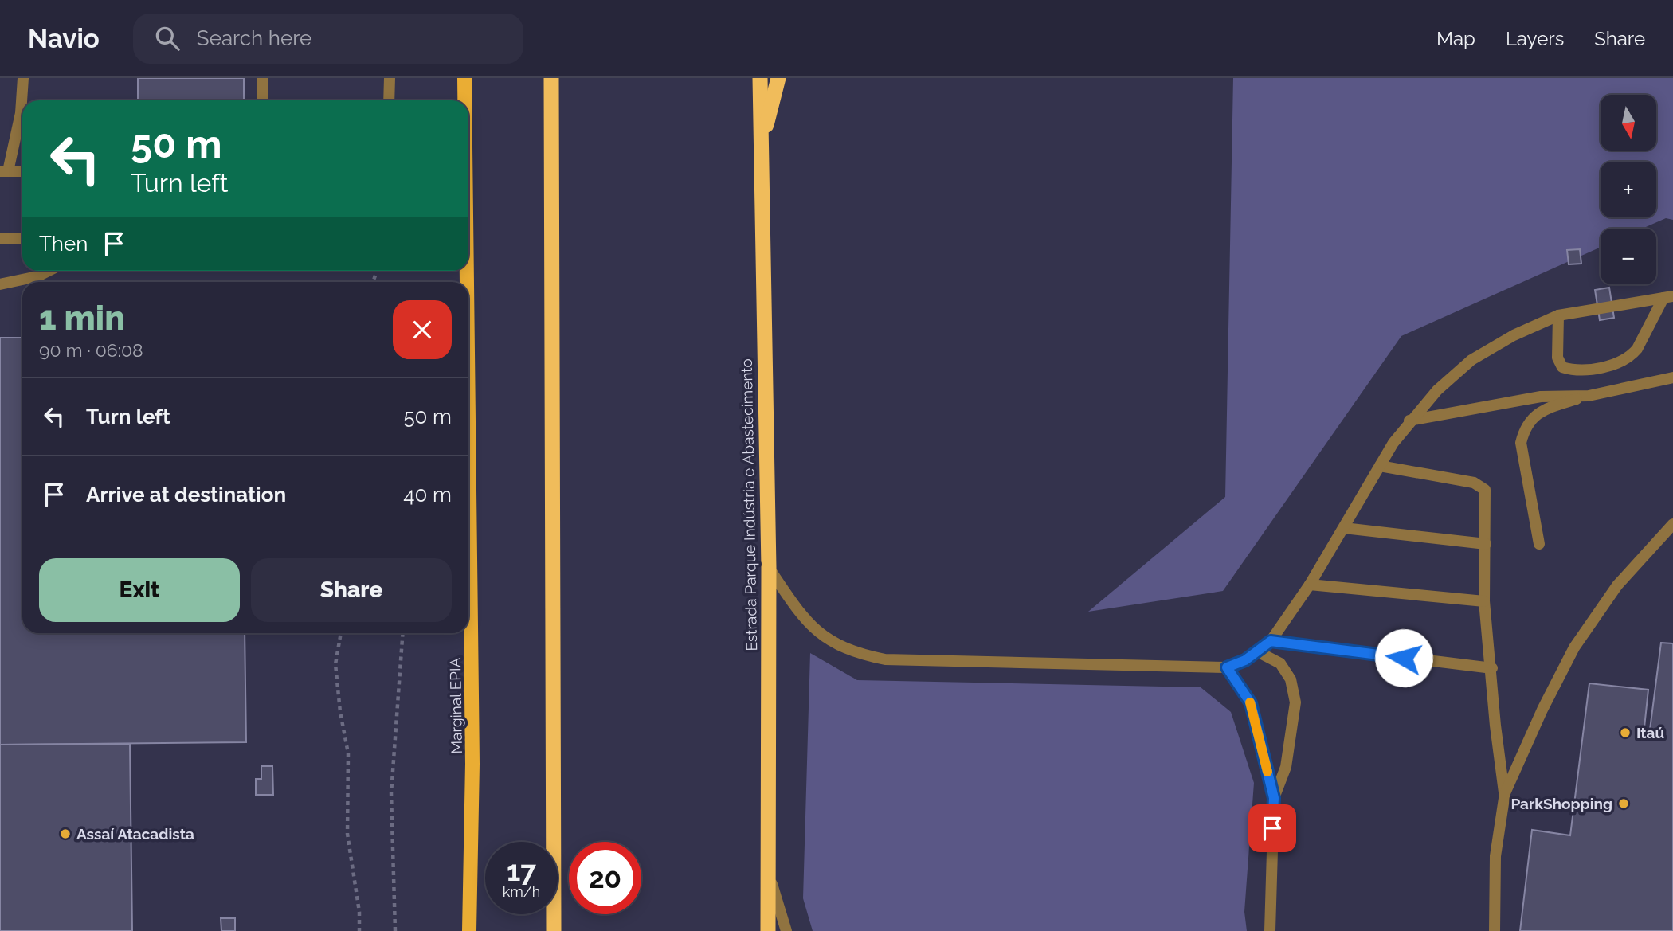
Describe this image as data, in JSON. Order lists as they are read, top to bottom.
{
  "streets": {
    "highway": ["Estrada Parque Indústria e Abastecimento"],
    "main road": ["Marginal EPIA"]
  },
  "places": ["Itaú", "ParkShopping", "Assaí Atacadista"],
  "north": "bottom",
  "page": {
    "header": "Navio",
    "search": "Search here",
    "nav": ["Map", "Layers", "Share"],
    "map_buttons": ["+", "−"],
    "turn": ["50 m", "Turn left"],
    "then": "Then",
    "heading": ["1 min", "90 m · 06:08"],
    "list": [
      {
        "name": "Turn left",
        "value": "50 m"
      },
      {
        "name": "Arrive at destination",
        "value": "40 m"
      }
    ],
    "buttons": ["Exit", "Share"],
    "speed": "17 km/h",
    "limit": "20"
  }
}
